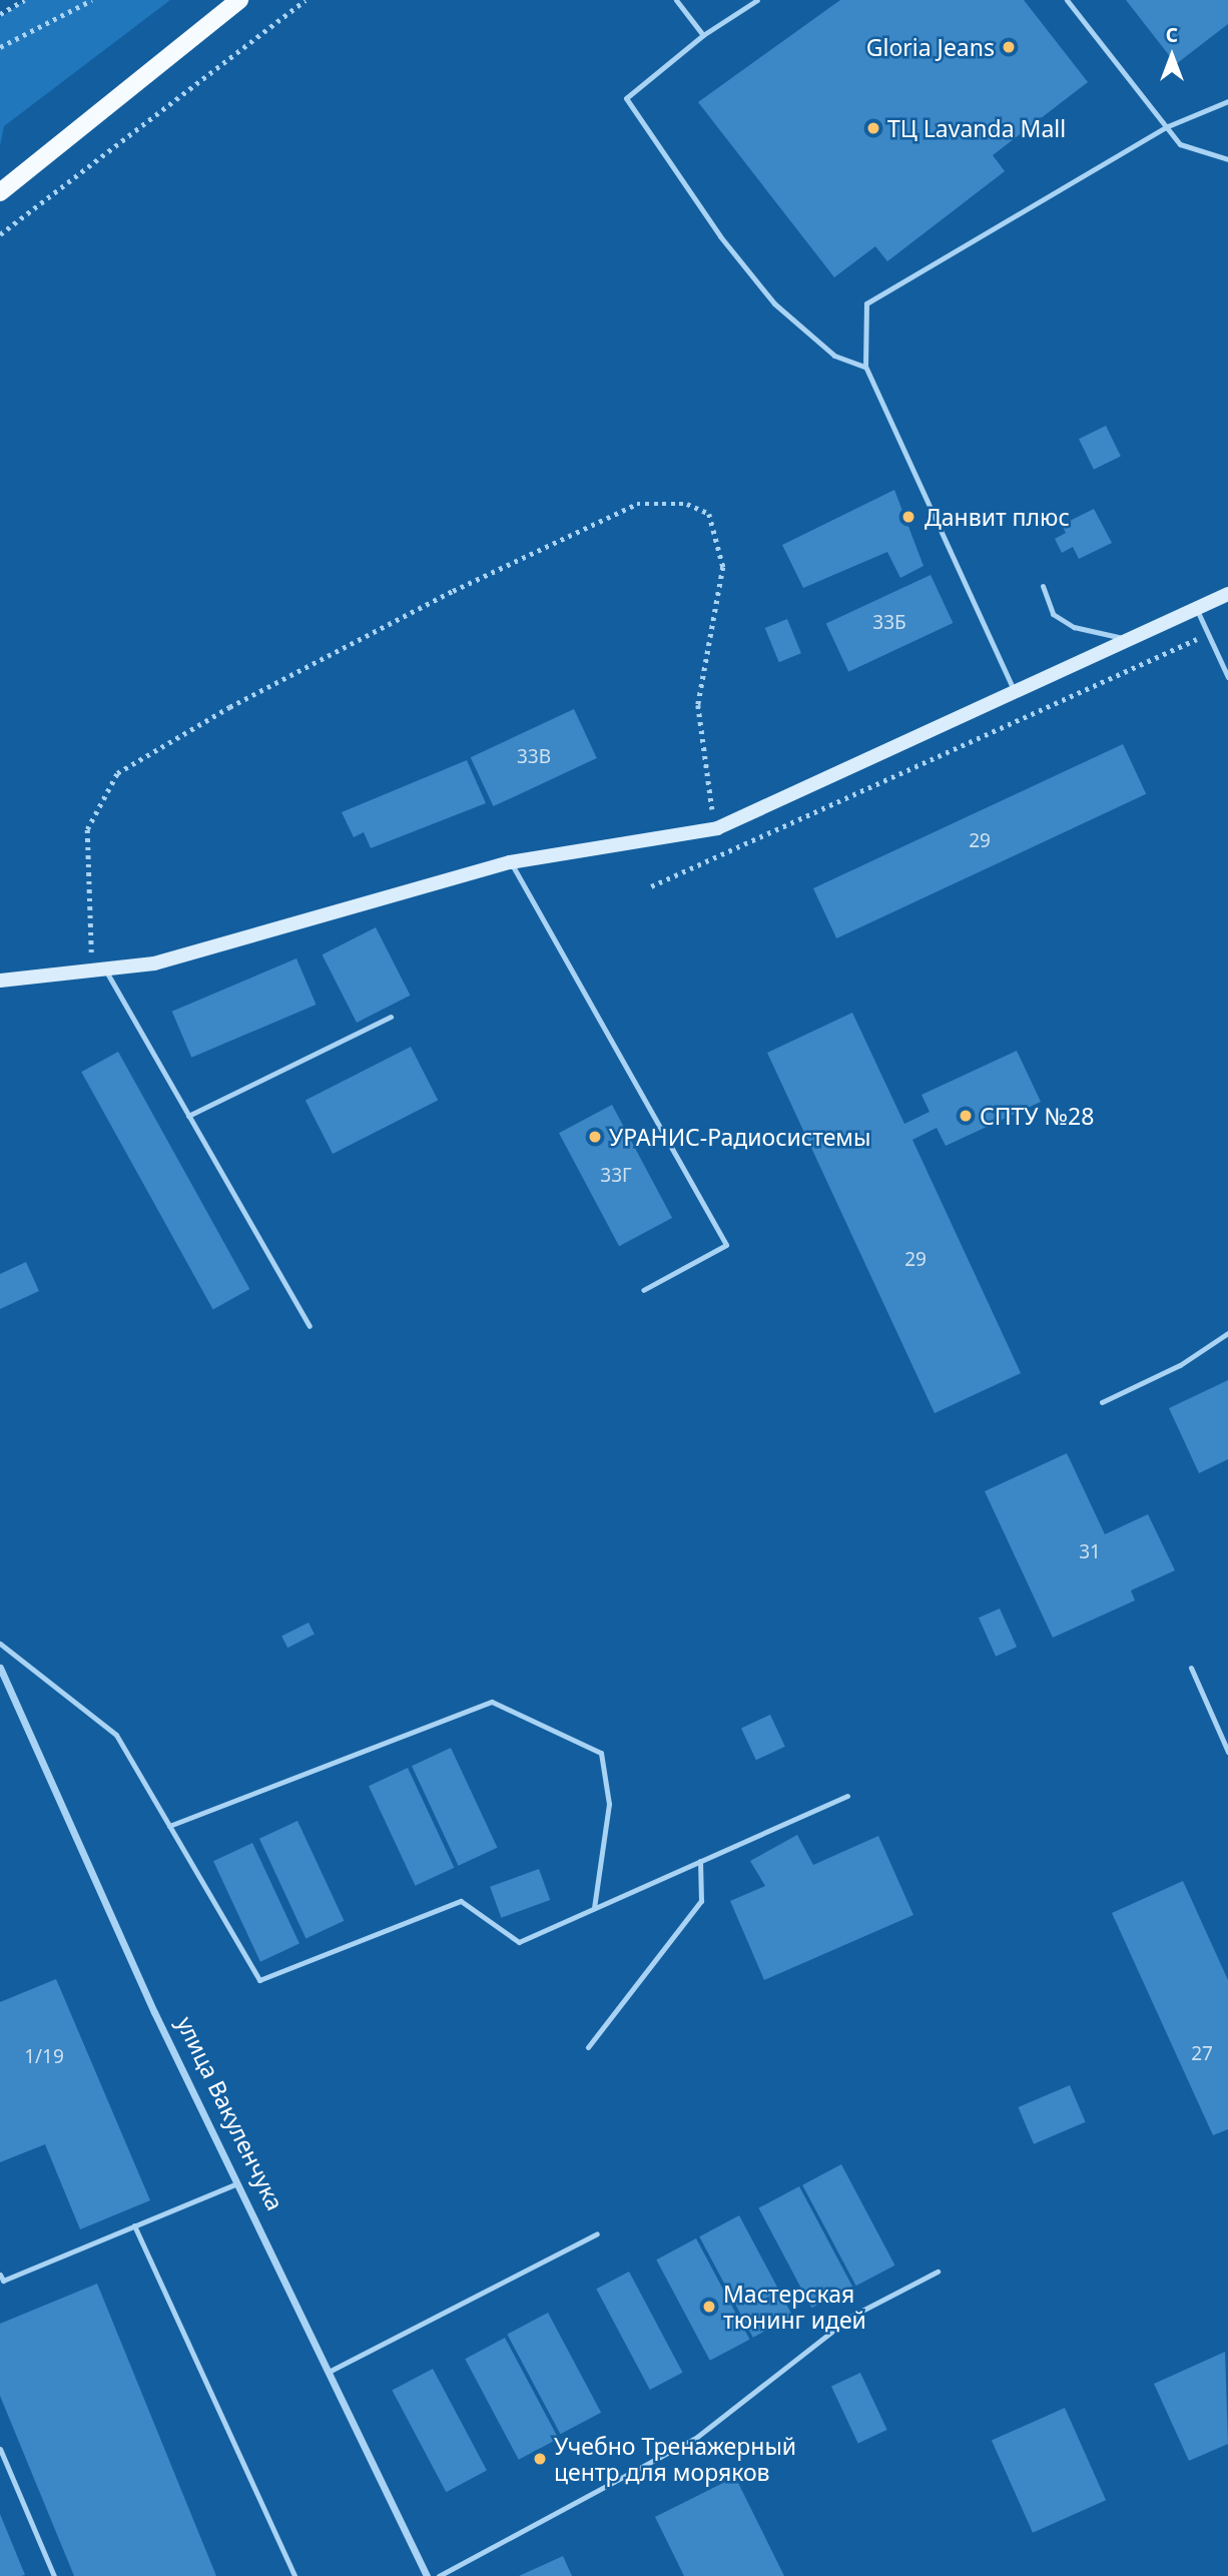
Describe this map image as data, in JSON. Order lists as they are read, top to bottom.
{
  "streets": {
    "street": ["улица Вакуленчука"]
  },
  "places": [
    "Gloria Jeans",
    "ТЦ Lavanda Mall",
    "Данвит плюс",
    "СПТУ №28",
    "УРАНИС-Радиосистемы",
    "Мастерская тюнинг идей",
    "Учебно Тренажерный центр для моряков"
  ],
  "house_numbers": [
    "33Б",
    "33В",
    "29",
    "33Г",
    "29",
    "31",
    "27",
    "1/19"
  ],
  "north": "top"
}
